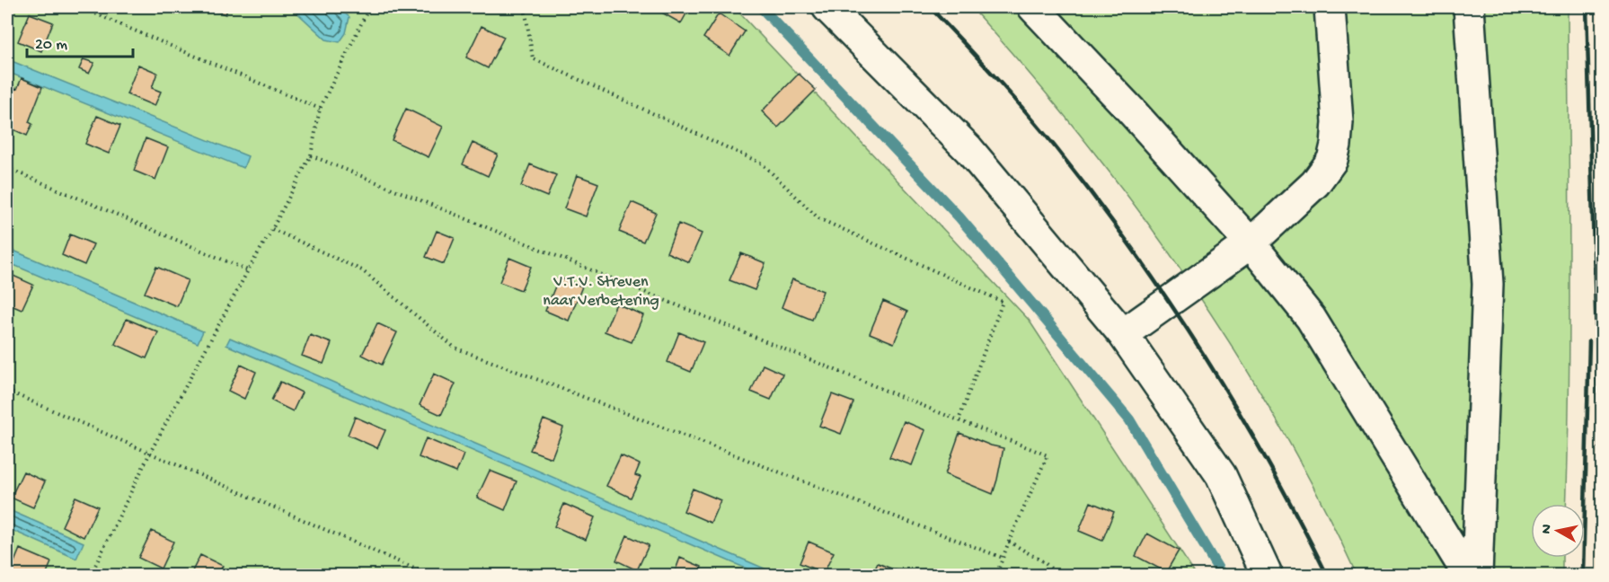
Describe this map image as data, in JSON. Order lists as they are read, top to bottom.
{
  "parks": ["V.T.V. Streven naar Verbetering"],
  "scale_bar": "20 m",
  "north": "left"
}
